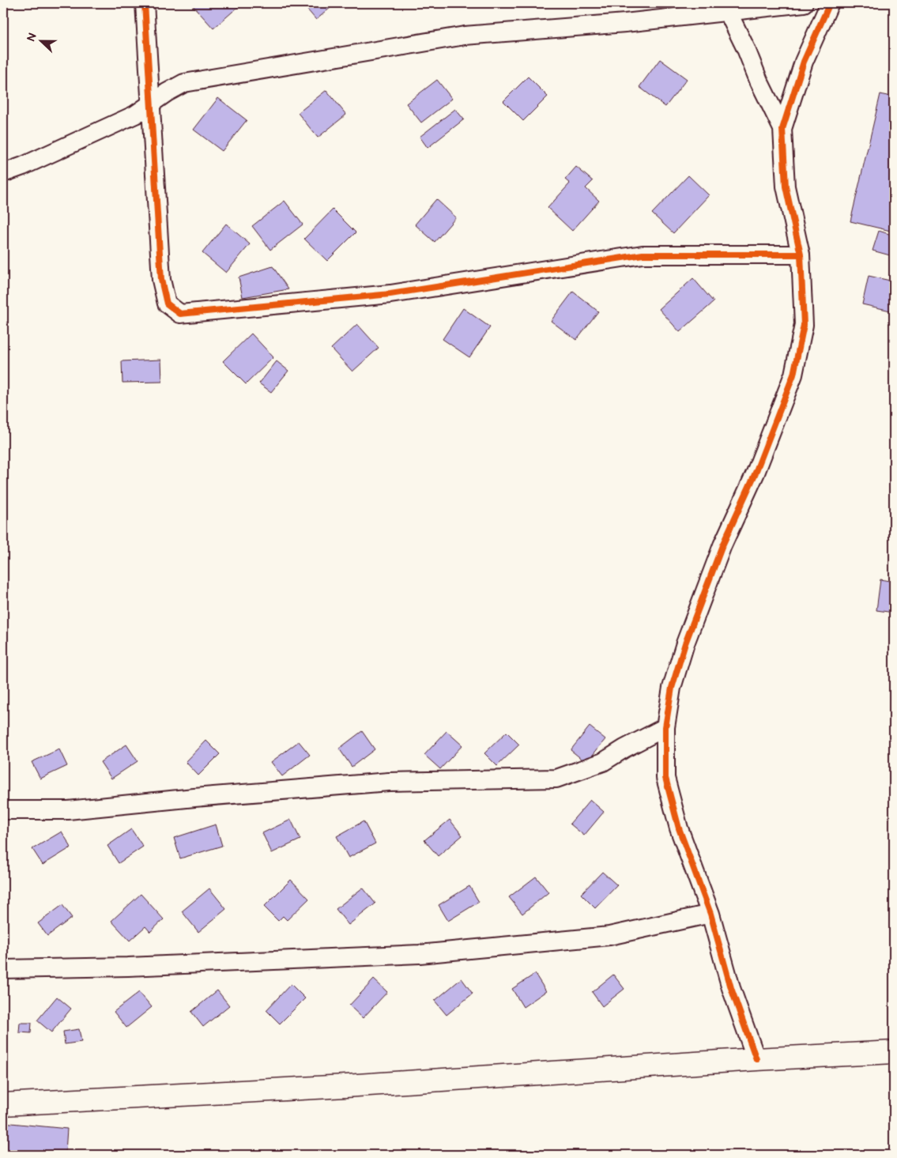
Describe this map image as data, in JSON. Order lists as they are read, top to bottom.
{
  "north": "left"
}
